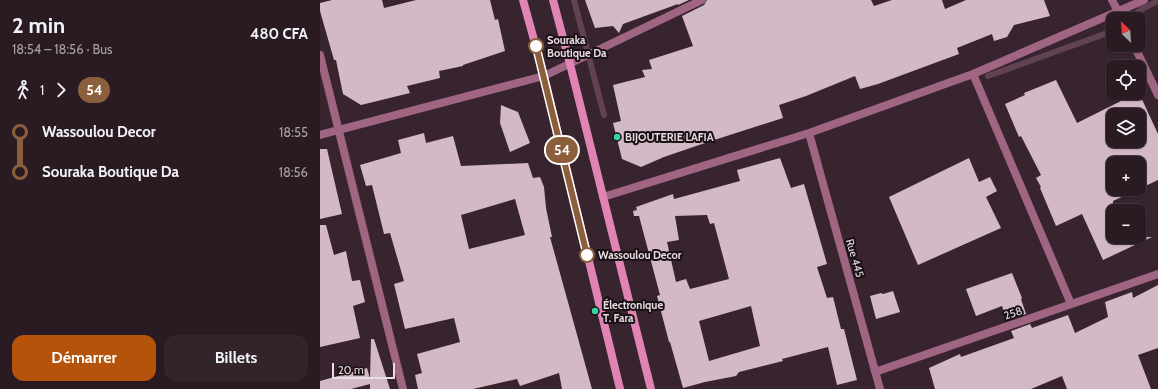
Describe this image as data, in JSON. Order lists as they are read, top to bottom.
{
  "streets": {
    "street": ["Rue 445", "258"]
  },
  "crossings": [
    ["Rue 445", "258"]
  ],
  "places": [
    "Souraka Boutique Da",
    "BIJOUTERIE LAFIA",
    "Wassoulou Decor",
    "Électronique T. Fara"
  ],
  "lines": ["bus line 54"],
  "scale_bar": "20 m",
  "north": "top left",
  "page": {
    "heading": ["2 min", "18:54 – 18:56 · Bus", "480 CFA"],
    "on_map": "54",
    "map_buttons": ["+", "−"],
    "legs": ["1", "54"],
    "list": [
      {
        "name": "Wassoulou Decor",
        "value": "18:55"
      },
      {
        "name": "Souraka Boutique Da",
        "value": "18:56"
      }
    ],
    "buttons": ["Démarrer", "Billets"],
    "scale": "20 m"
  }
}
